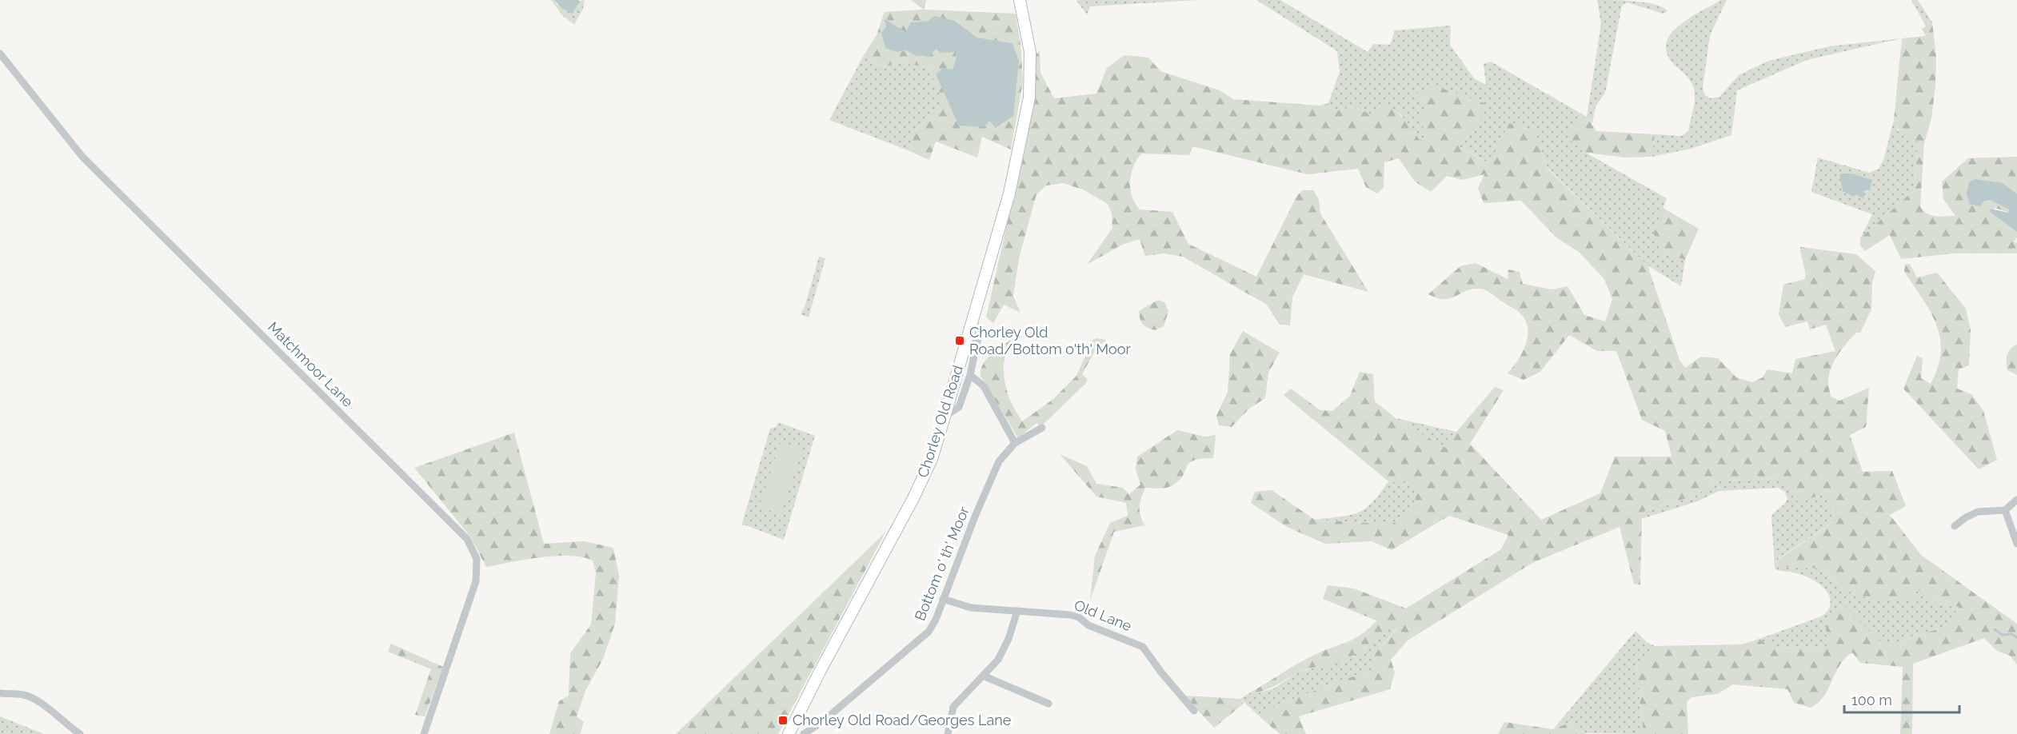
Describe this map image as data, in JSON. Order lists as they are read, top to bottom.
{
  "streets": {
    "main road": ["Chorley Old Road"],
    "street": ["Matchmoor Lane", "Bottom o' th' Moor", "Old Lane"]
  },
  "crossings": [
    ["Bottom o' th' Moor", "Old Lane"]
  ],
  "places": {
    "transit": ["Chorley Old Road/Bottom o'th' Moor", "Chorley Old Road/Georges Lane"]
  },
  "scale_bar": "100 m"
}
